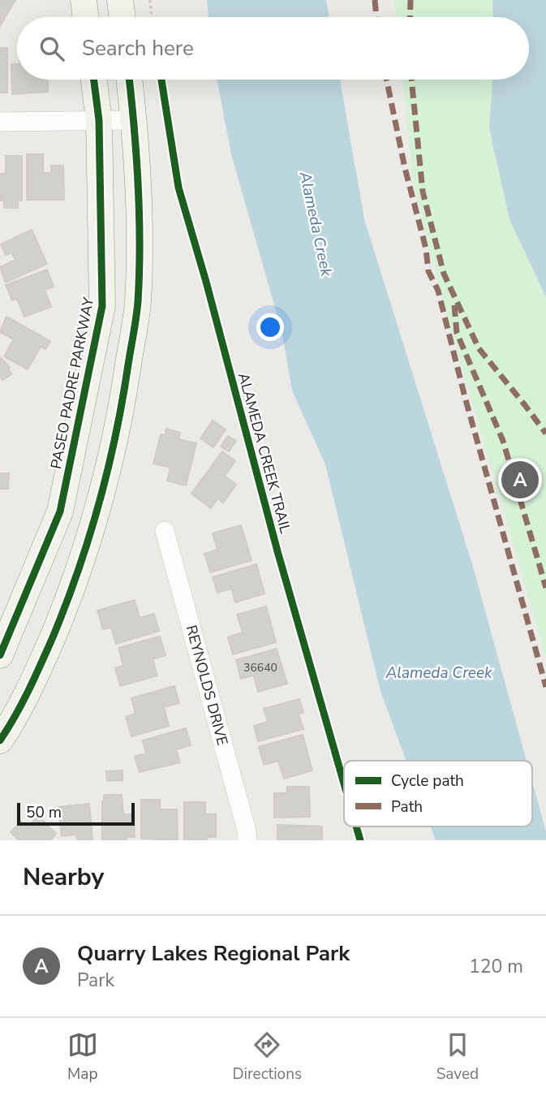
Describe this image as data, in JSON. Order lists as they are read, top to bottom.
{
  "streets": {
    "main road": ["PASEO PADRE PARKWAY"],
    "street": ["REYNOLDS DRIVE"],
    "cycle path": ["ALAMEDA CREEK TRAIL"]
  },
  "water": ["Alameda Creek"],
  "house_numbers": ["36640"],
  "legend": ["Cycle path", "Path"],
  "scale_bar": "50 m",
  "page": {
    "search": "Search here",
    "pins": "A",
    "scale": "50 m",
    "heading": "Nearby",
    "list": [
      {
        "mark": "A",
        "name": "Quarry Lakes Regional Park",
        "note": "Park",
        "value": "120 m"
      }
    ],
    "nav": ["Map", "Directions", "Saved"]
  }
}
